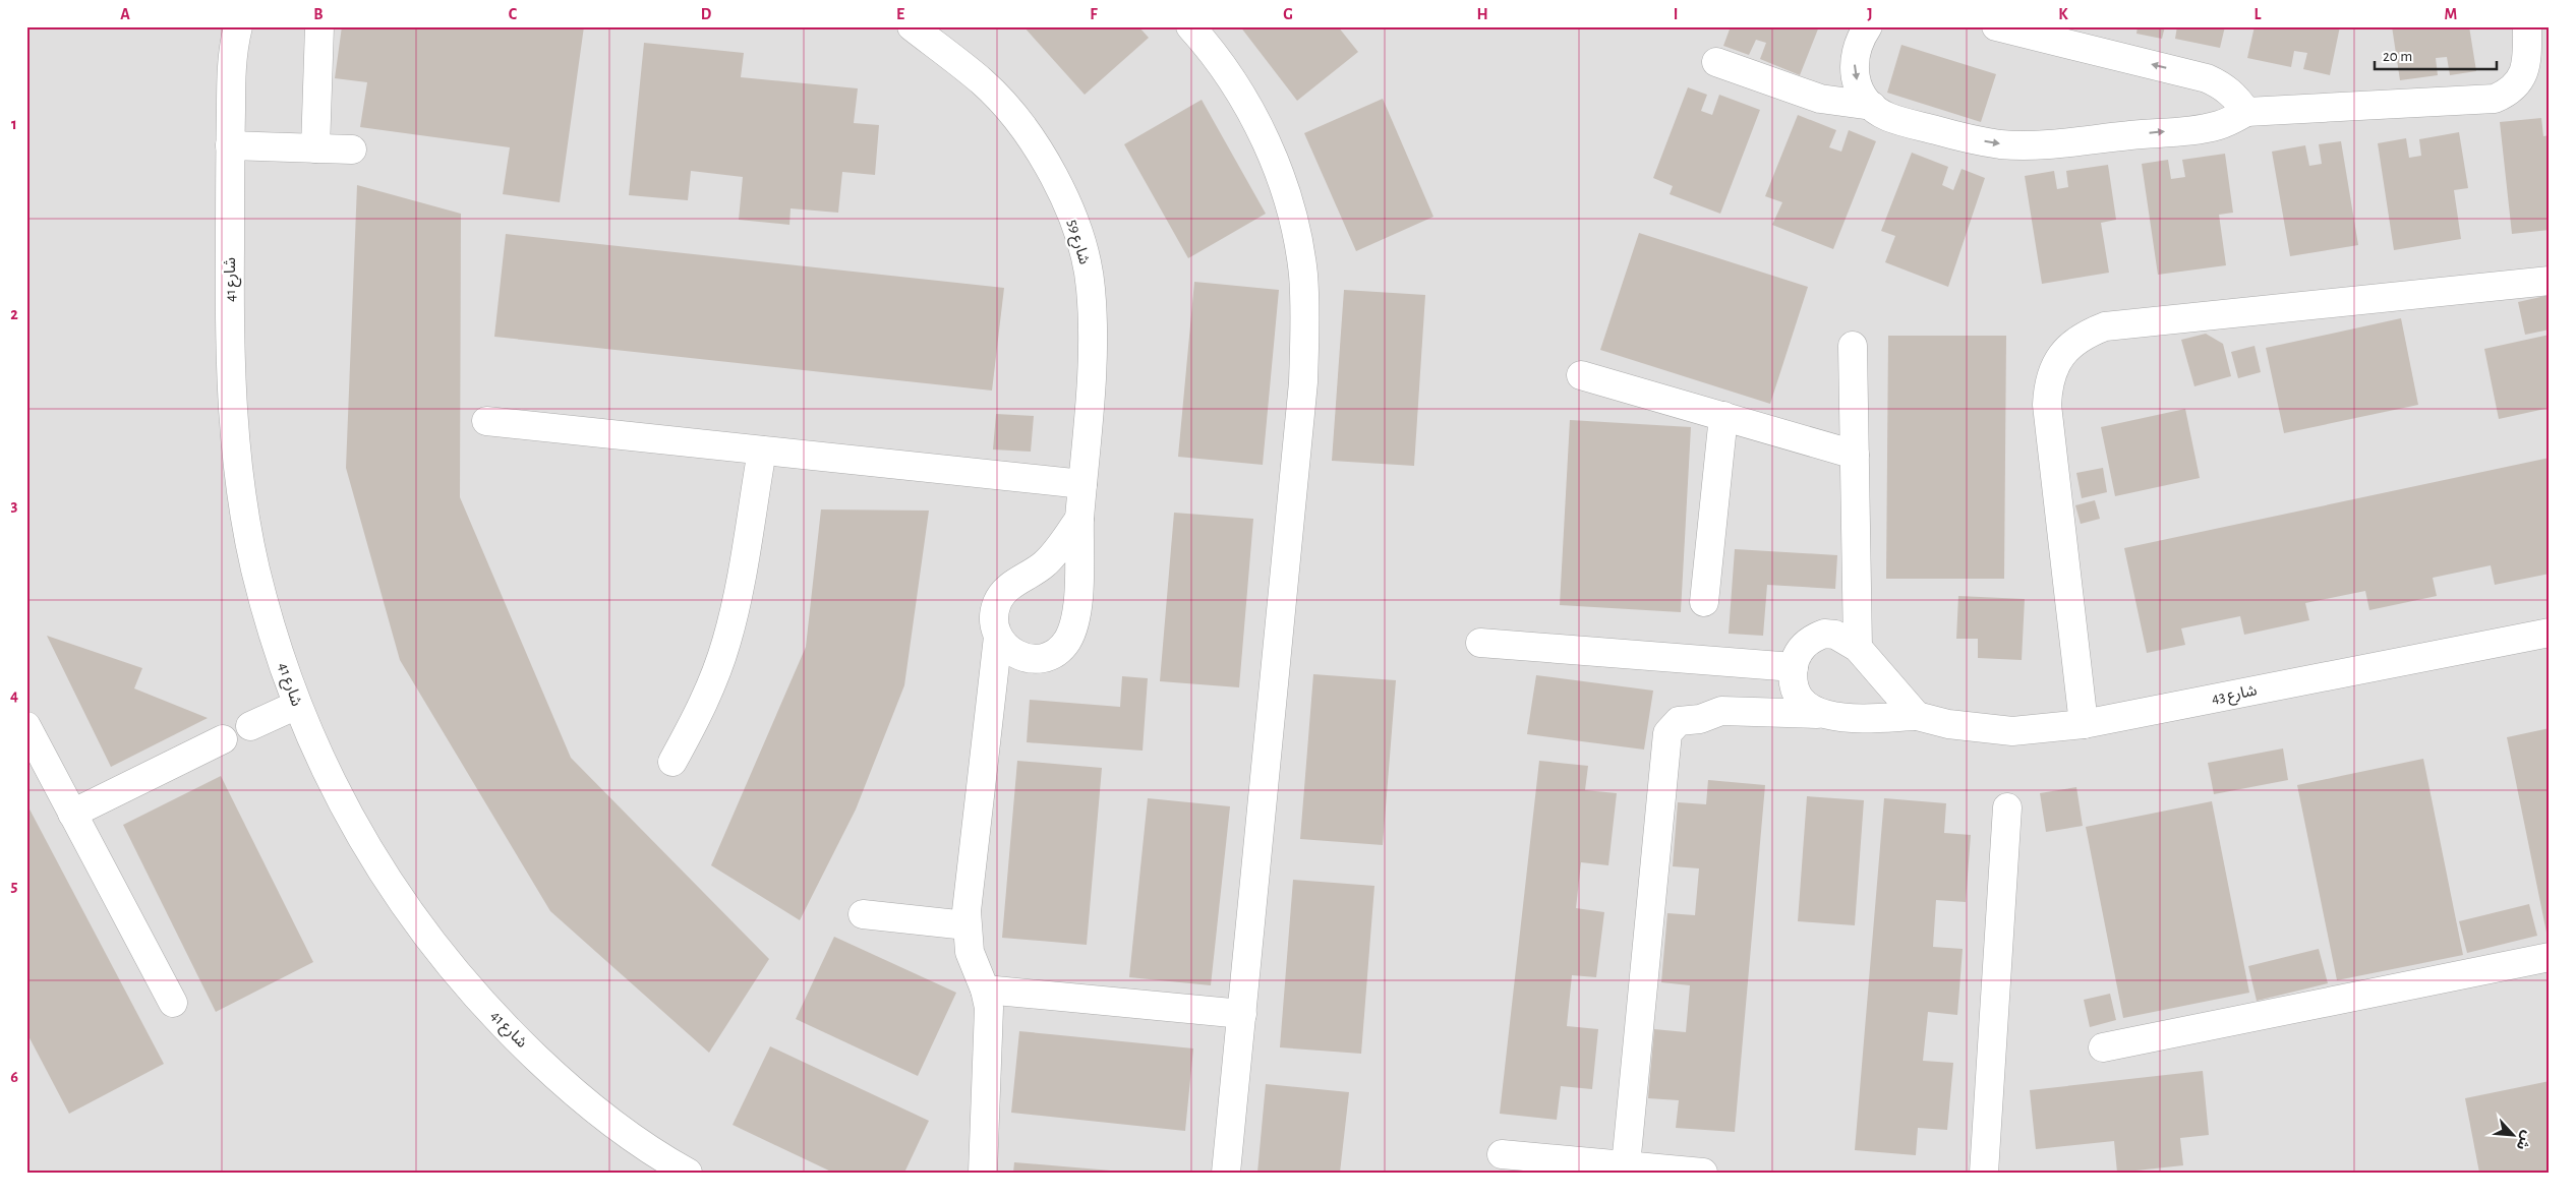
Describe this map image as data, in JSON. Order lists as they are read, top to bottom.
{
  "streets": {
    "street": ["شارع 59", "شارع 41", "شارع 43"]
  },
  "scale_bar": "20 m",
  "north": "bottom right",
  "grid": {
    "columns": [
      "A",
      "B",
      "C",
      "D",
      "E",
      "F",
      "G",
      "H",
      "I",
      "J",
      "K",
      "L",
      "M"
    ],
    "rows": [
      "1",
      "2",
      "3",
      "4",
      "5",
      "6"
    ]
  }
}
